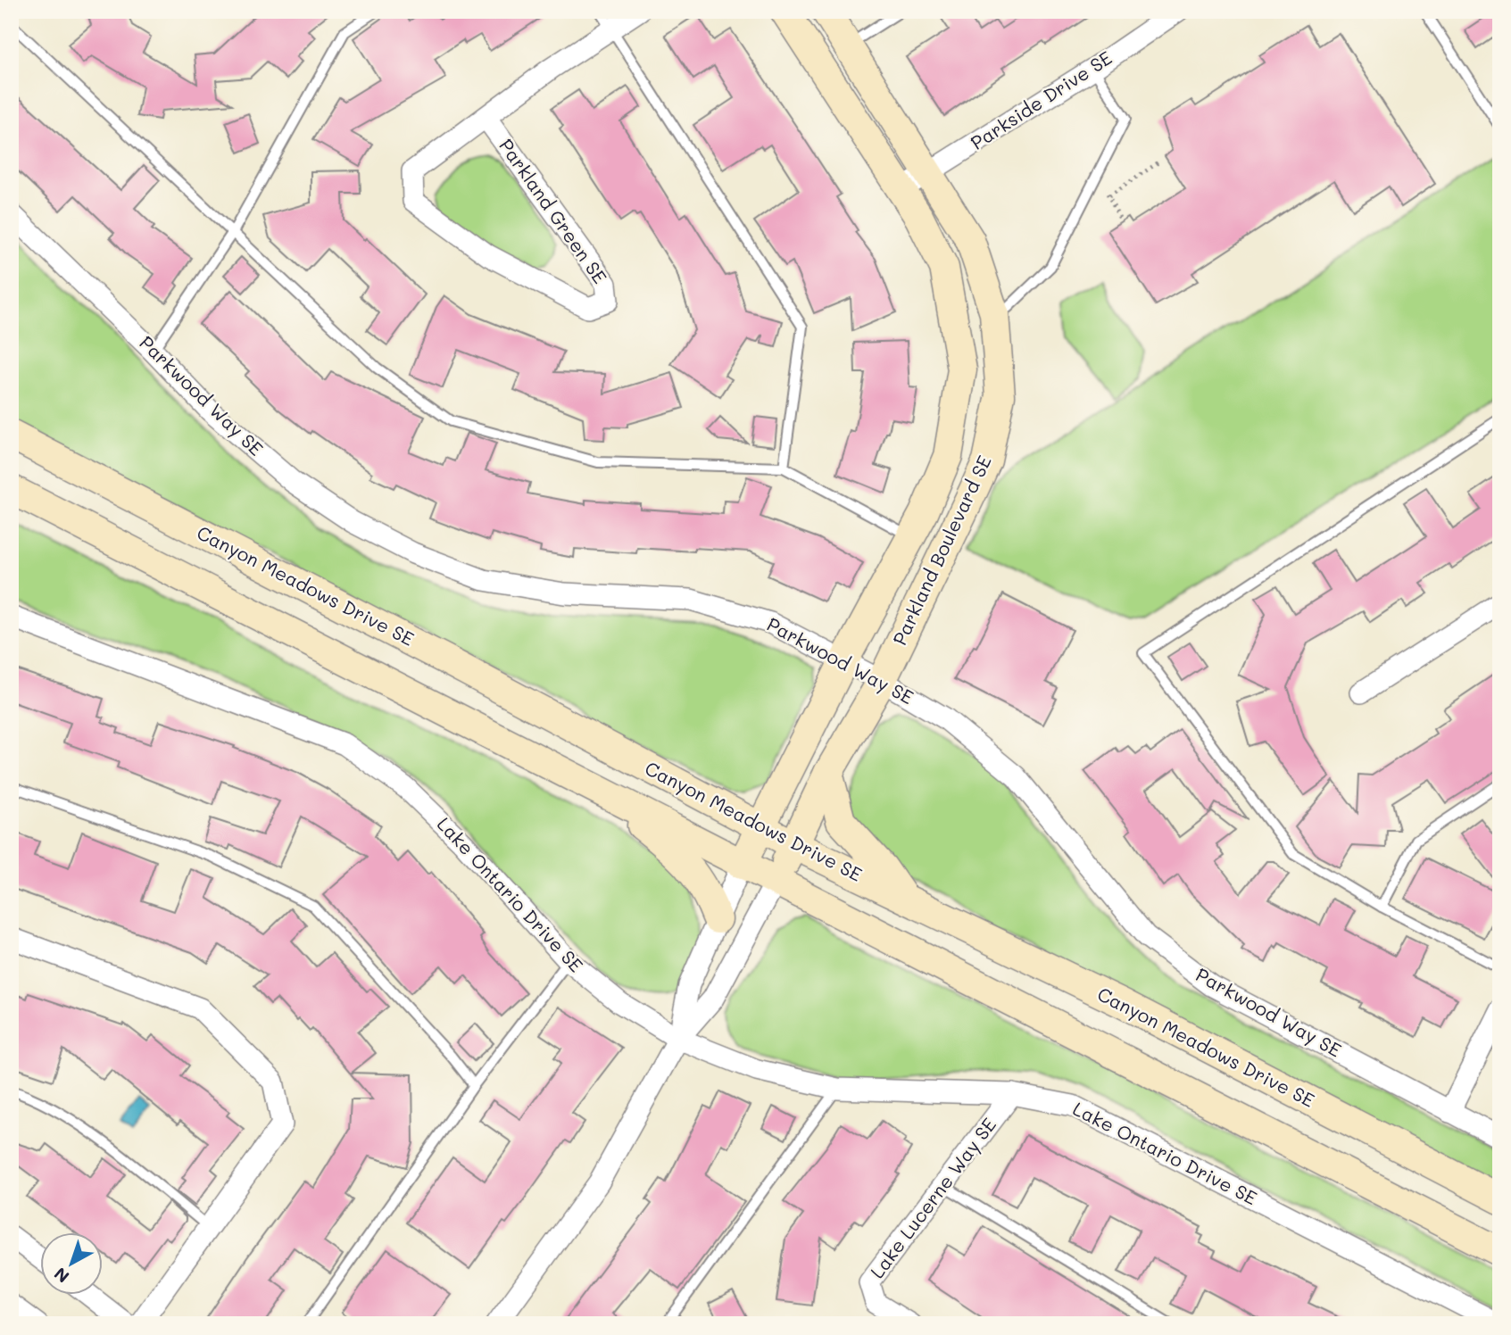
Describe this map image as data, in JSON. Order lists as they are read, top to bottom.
{
  "streets": {
    "main road": ["Parkland Boulevard SE", "Canyon Meadows Drive SE"],
    "street": [
      "Parkside Drive SE",
      "Parkland Green SE",
      "Parkwood Way SE",
      "Lake Ontario Drive SE",
      "Lake Lucerne Way SE"
    ]
  },
  "crossings": [
    ["Parkside Drive SE", "Parkland Boulevard SE"],
    ["Parkwood Way SE", "Parkland Boulevard SE"],
    ["Parkland Boulevard SE", "Canyon Meadows Drive SE"],
    ["Lake Ontario Drive SE", "Lake Lucerne Way SE"]
  ],
  "north": "bottom left"
}
